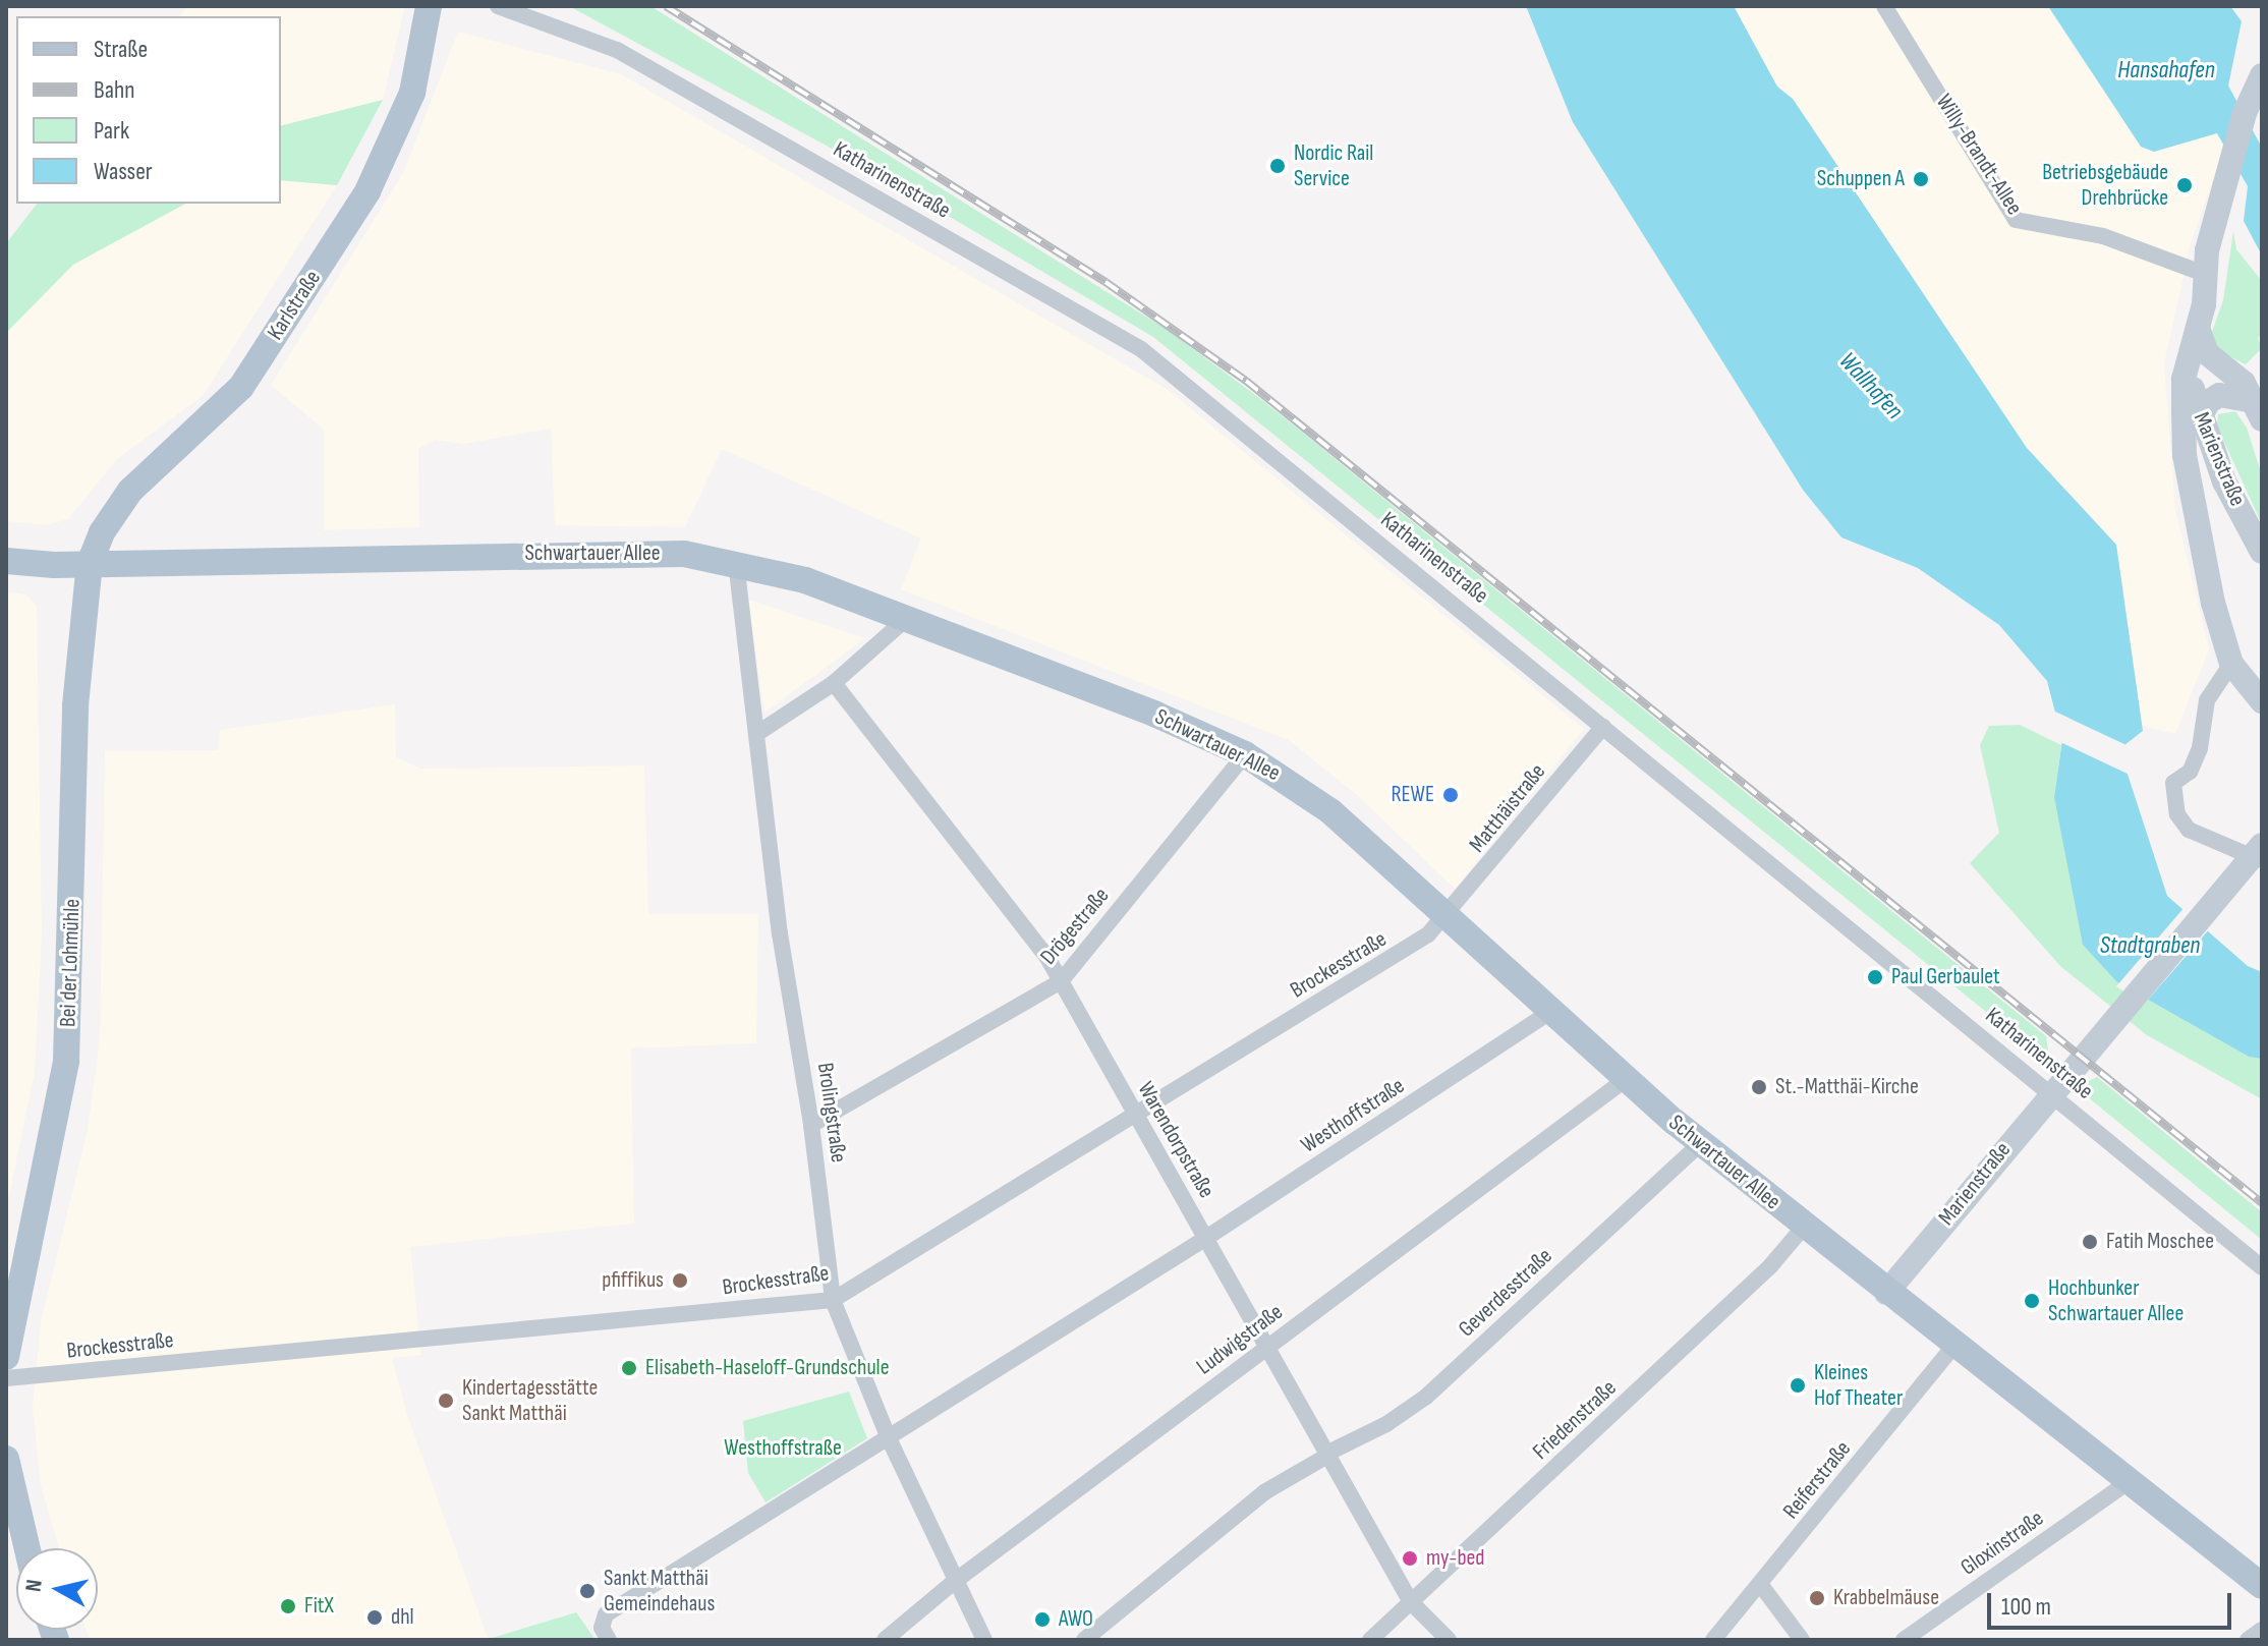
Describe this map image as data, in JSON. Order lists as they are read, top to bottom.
{
  "streets": {
    "main road": [
      "Karlstraße",
      "Marienstraße",
      "Schwartauer Allee",
      "Bei der Lohmühle"
    ],
    "street": [
      "Willy-Brandt-Allee",
      "Katharinenstraße",
      "Matthäistraße",
      "Drögestraße",
      "Brockesstraße",
      "Brolingstraße",
      "Westhoffstraße",
      "Warendorpstraße",
      "Geverdesstraße",
      "Ludwigstraße",
      "Friedenstraße",
      "Reiferstraße",
      "Gloxinstraße"
    ]
  },
  "crossings": [
    ["Katharinenstraße", "Marienstraße"],
    ["Katharinenstraße", "Matthäistraße"],
    ["Karlstraße", "Schwartauer Allee"],
    ["Karlstraße", "Bei der Lohmühle"],
    ["Marienstraße", "Schwartauer Allee"],
    ["Schwartauer Allee", "Matthäistraße"],
    ["Schwartauer Allee", "Drögestraße"],
    ["Schwartauer Allee", "Bei der Lohmühle"],
    ["Schwartauer Allee", "Brockesstraße"],
    ["Schwartauer Allee", "Brolingstraße"],
    ["Schwartauer Allee", "Westhoffstraße"],
    ["Schwartauer Allee", "Geverdesstraße"],
    ["Schwartauer Allee", "Ludwigstraße"],
    ["Schwartauer Allee", "Friedenstraße"],
    ["Schwartauer Allee", "Reiferstraße"],
    ["Schwartauer Allee", "Gloxinstraße"],
    ["Matthäistraße", "Brockesstraße"],
    ["Drögestraße", "Brolingstraße"],
    ["Drögestraße", "Warendorpstraße"],
    ["Brockesstraße", "Brolingstraße"],
    ["Brockesstraße", "Warendorpstraße"],
    ["Brolingstraße", "Westhoffstraße"],
    ["Brolingstraße", "Ludwigstraße"],
    ["Westhoffstraße", "Warendorpstraße"],
    ["Warendorpstraße", "Geverdesstraße"],
    ["Warendorpstraße", "Ludwigstraße"],
    ["Warendorpstraße", "Friedenstraße"]
  ],
  "water": ["Hansahafen", "Wallhafen", "Stadtgraben"],
  "parks": ["Westhoffstraße"],
  "places": [
    "Nordic Rail Service",
    "Schuppen A",
    "Betriebsgebäude Drehbrücke",
    "REWE",
    "Paul Gerbaulet",
    "St.-Matthäi-Kirche",
    "Fatih Moschee",
    "pfiffikus",
    "Hochbunker Schwartauer Allee",
    "Elisabeth-Haseloff-Grundschule",
    "Kleines Hof Theater",
    "Kindertagesstätte Sankt Matthäi",
    "my-bed",
    "Sankt Matthäi Gemeindehaus",
    "Krabbelmäuse",
    "FitX",
    "dhl",
    "AWO"
  ],
  "legend": [
    "Straße",
    "Bahn",
    "Park",
    "Wasser"
  ],
  "scale_bar": "100 m",
  "north": "left"
}
